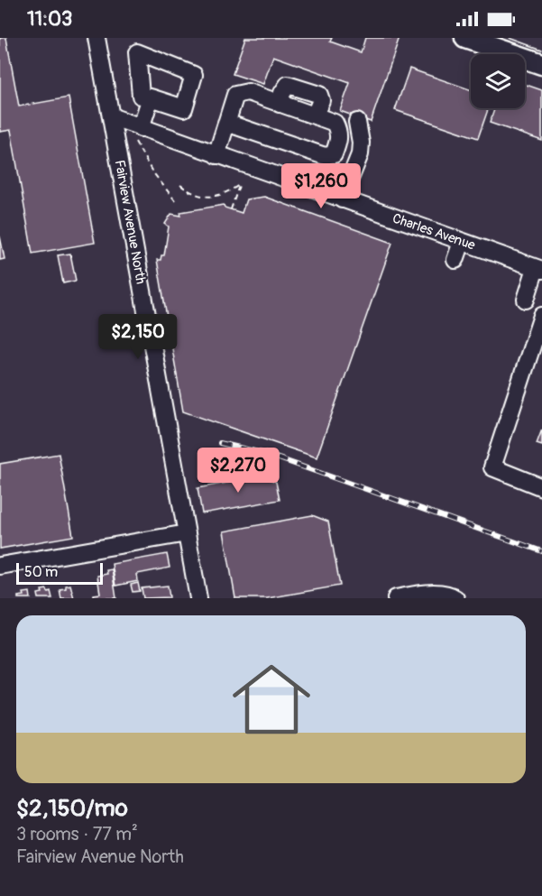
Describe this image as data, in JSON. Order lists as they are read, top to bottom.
{
  "streets": {
    "street": ["Fairview Avenue North", "Charles Avenue"]
  },
  "crossings": [
    ["Fairview Avenue North", "Charles Avenue"]
  ],
  "scale_bar": "50 m",
  "page": {
    "status": "11:03",
    "price": ["$1,260", "$2,150", "$2,270"],
    "scale": "50 m",
    "list": [
      {
        "name": "$2,150/mo",
        "note": "3 rooms · 77 m² · Fairview Avenue North"
      }
    ]
  }
}
